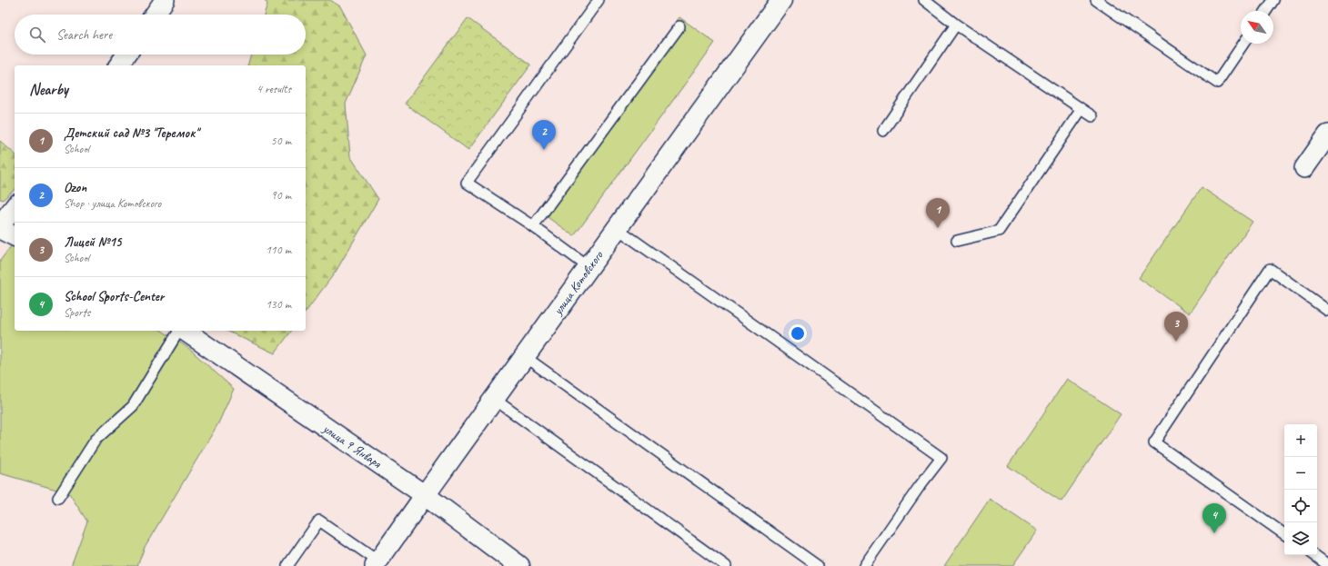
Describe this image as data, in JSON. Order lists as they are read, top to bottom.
{
  "streets": {
    "street": ["улица Котовского", "улица 9 Января"]
  },
  "crossings": [
    ["улица Котовского", "улица 9 Января"]
  ],
  "north": "top left",
  "page": {
    "search": "Search here",
    "heading": ["Nearby", "4 results"],
    "list": [
      {
        "mark": "1",
        "name": "Детский сад №3 \"Теремок\"",
        "note": "School",
        "value": "50 m"
      },
      {
        "mark": "2",
        "name": "Ozon",
        "note": "Shop · улица Котовского",
        "value": "90 m"
      },
      {
        "mark": "3",
        "name": "Лицей №15",
        "note": "School",
        "value": "110 m"
      },
      {
        "mark": "4",
        "name": "School Sports-Center",
        "note": "Sports",
        "value": "130 m"
      }
    ],
    "pins": [
      "2",
      "1",
      "3",
      "4"
    ],
    "map_buttons": ["+", "−"]
  }
}
